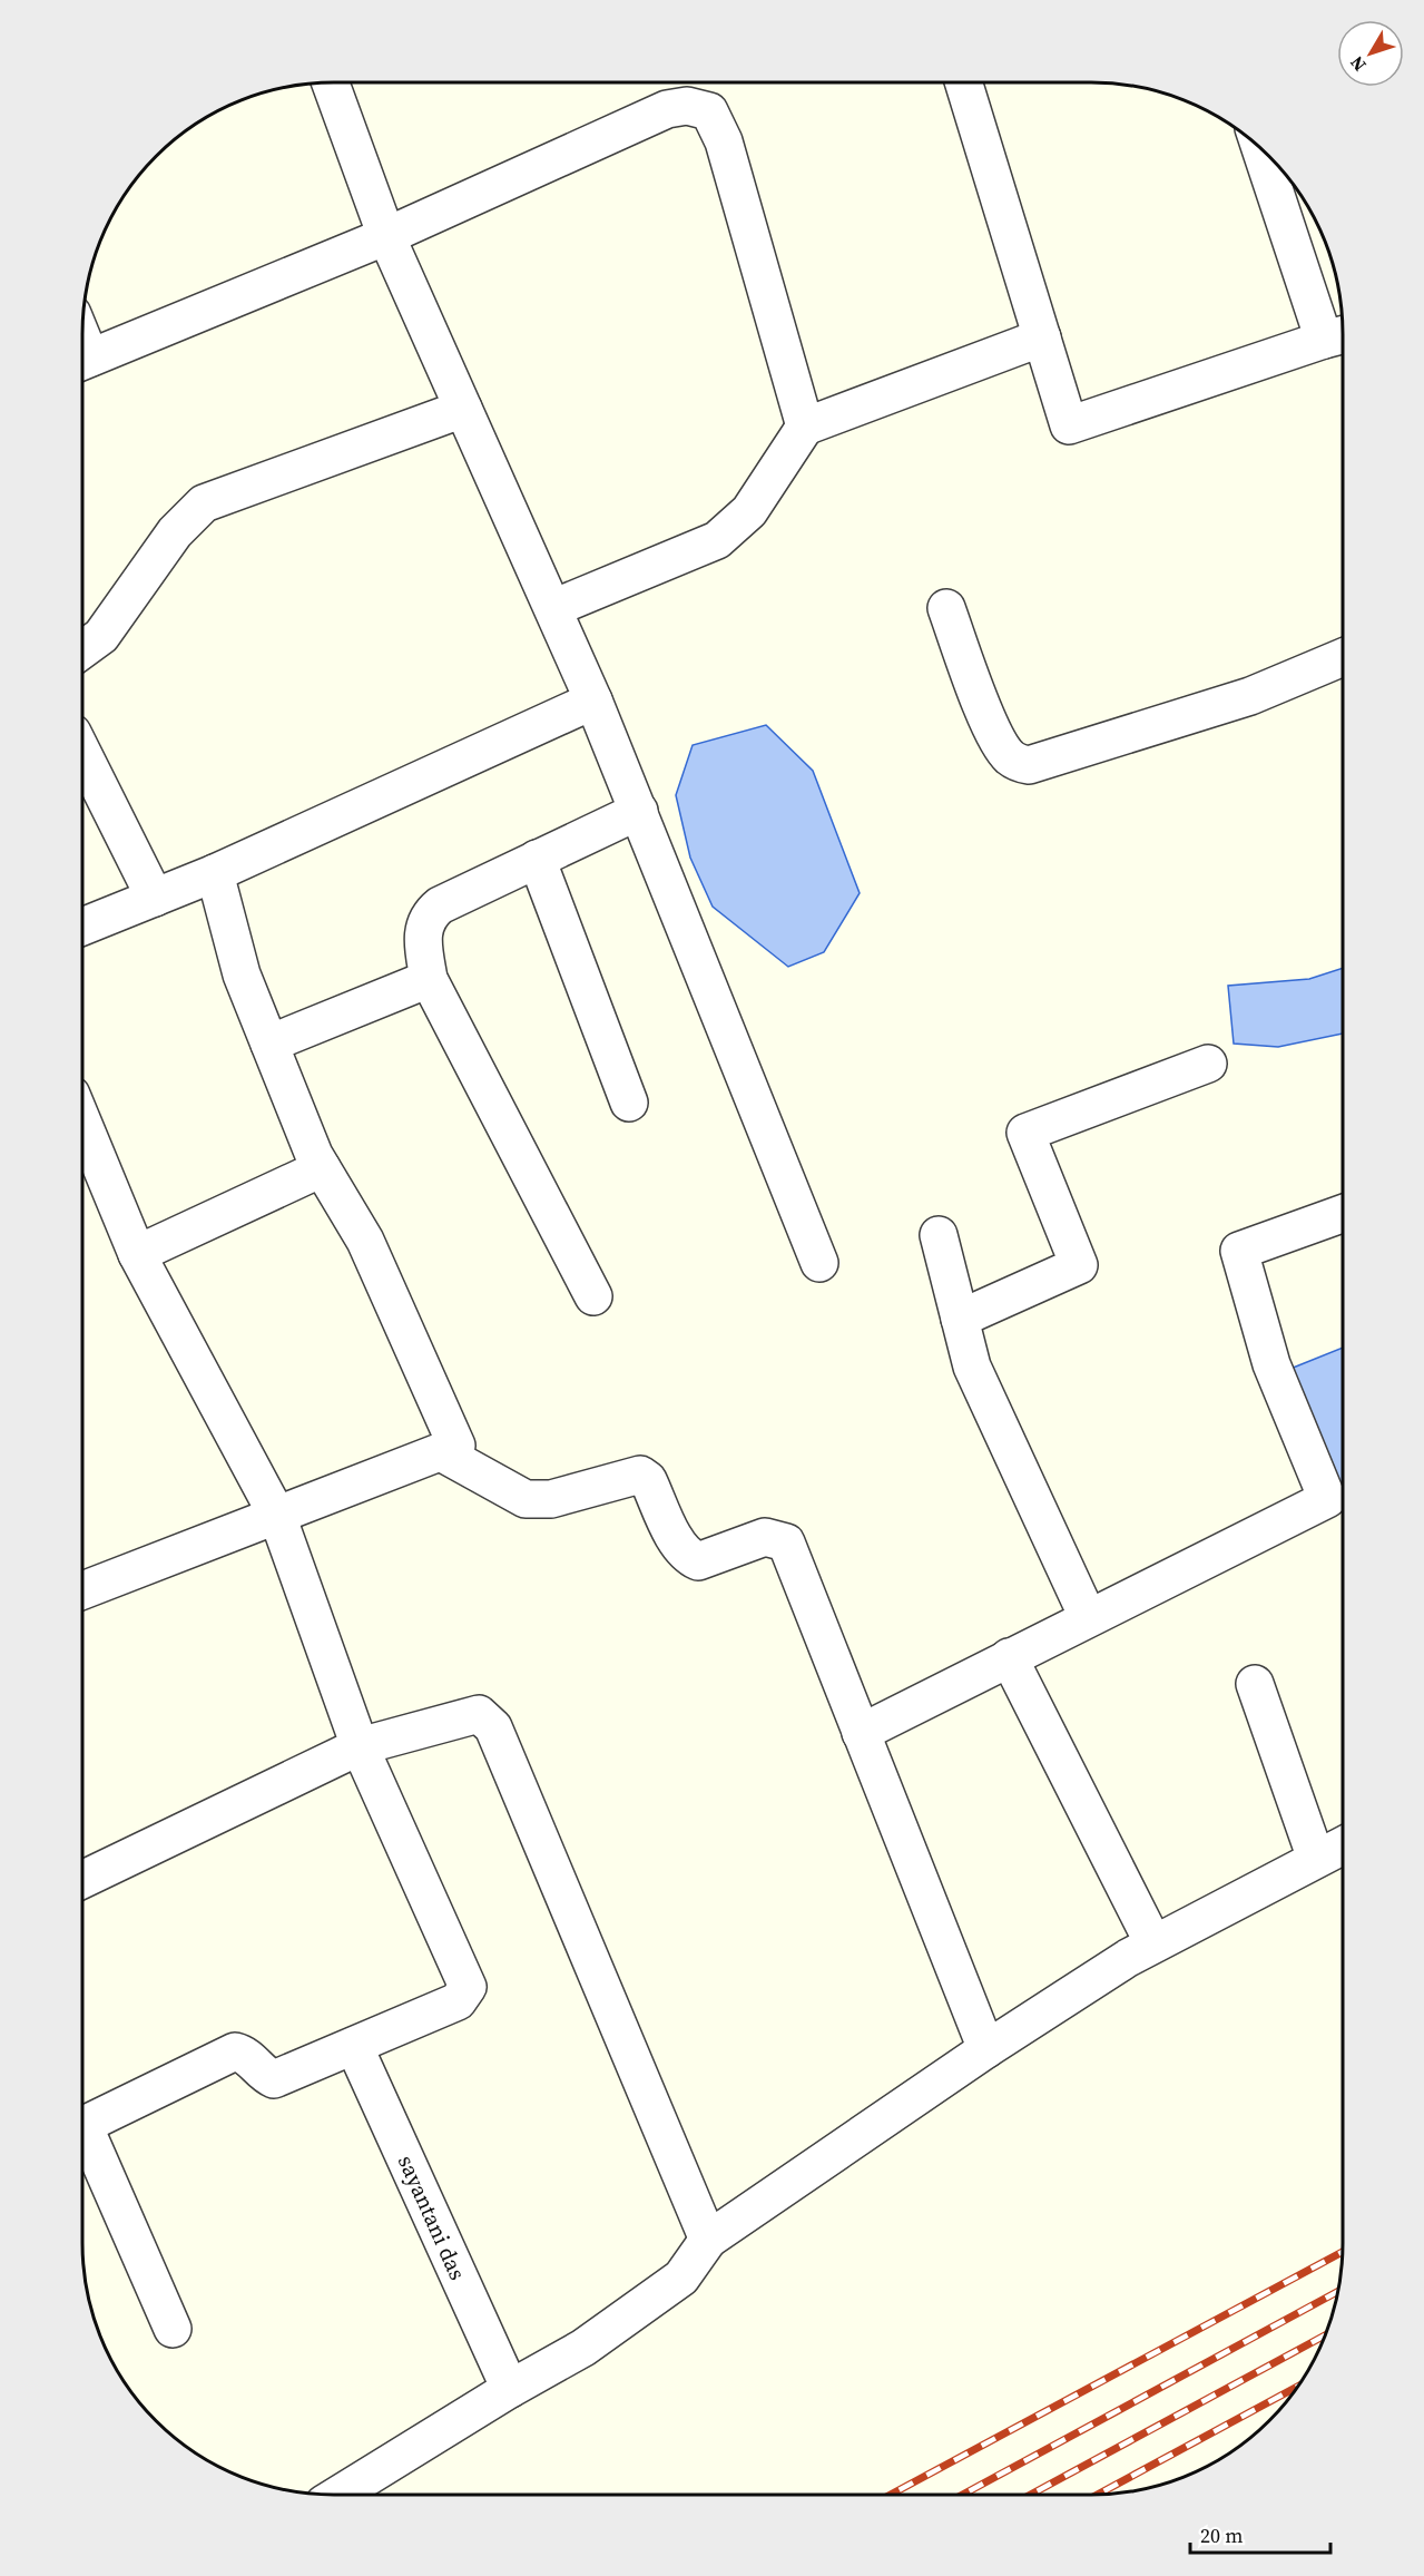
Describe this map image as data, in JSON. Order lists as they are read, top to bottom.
{
  "streets": {
    "street": ["sayantani das"]
  },
  "scale_bar": "20 m",
  "north": "bottom left"
}
